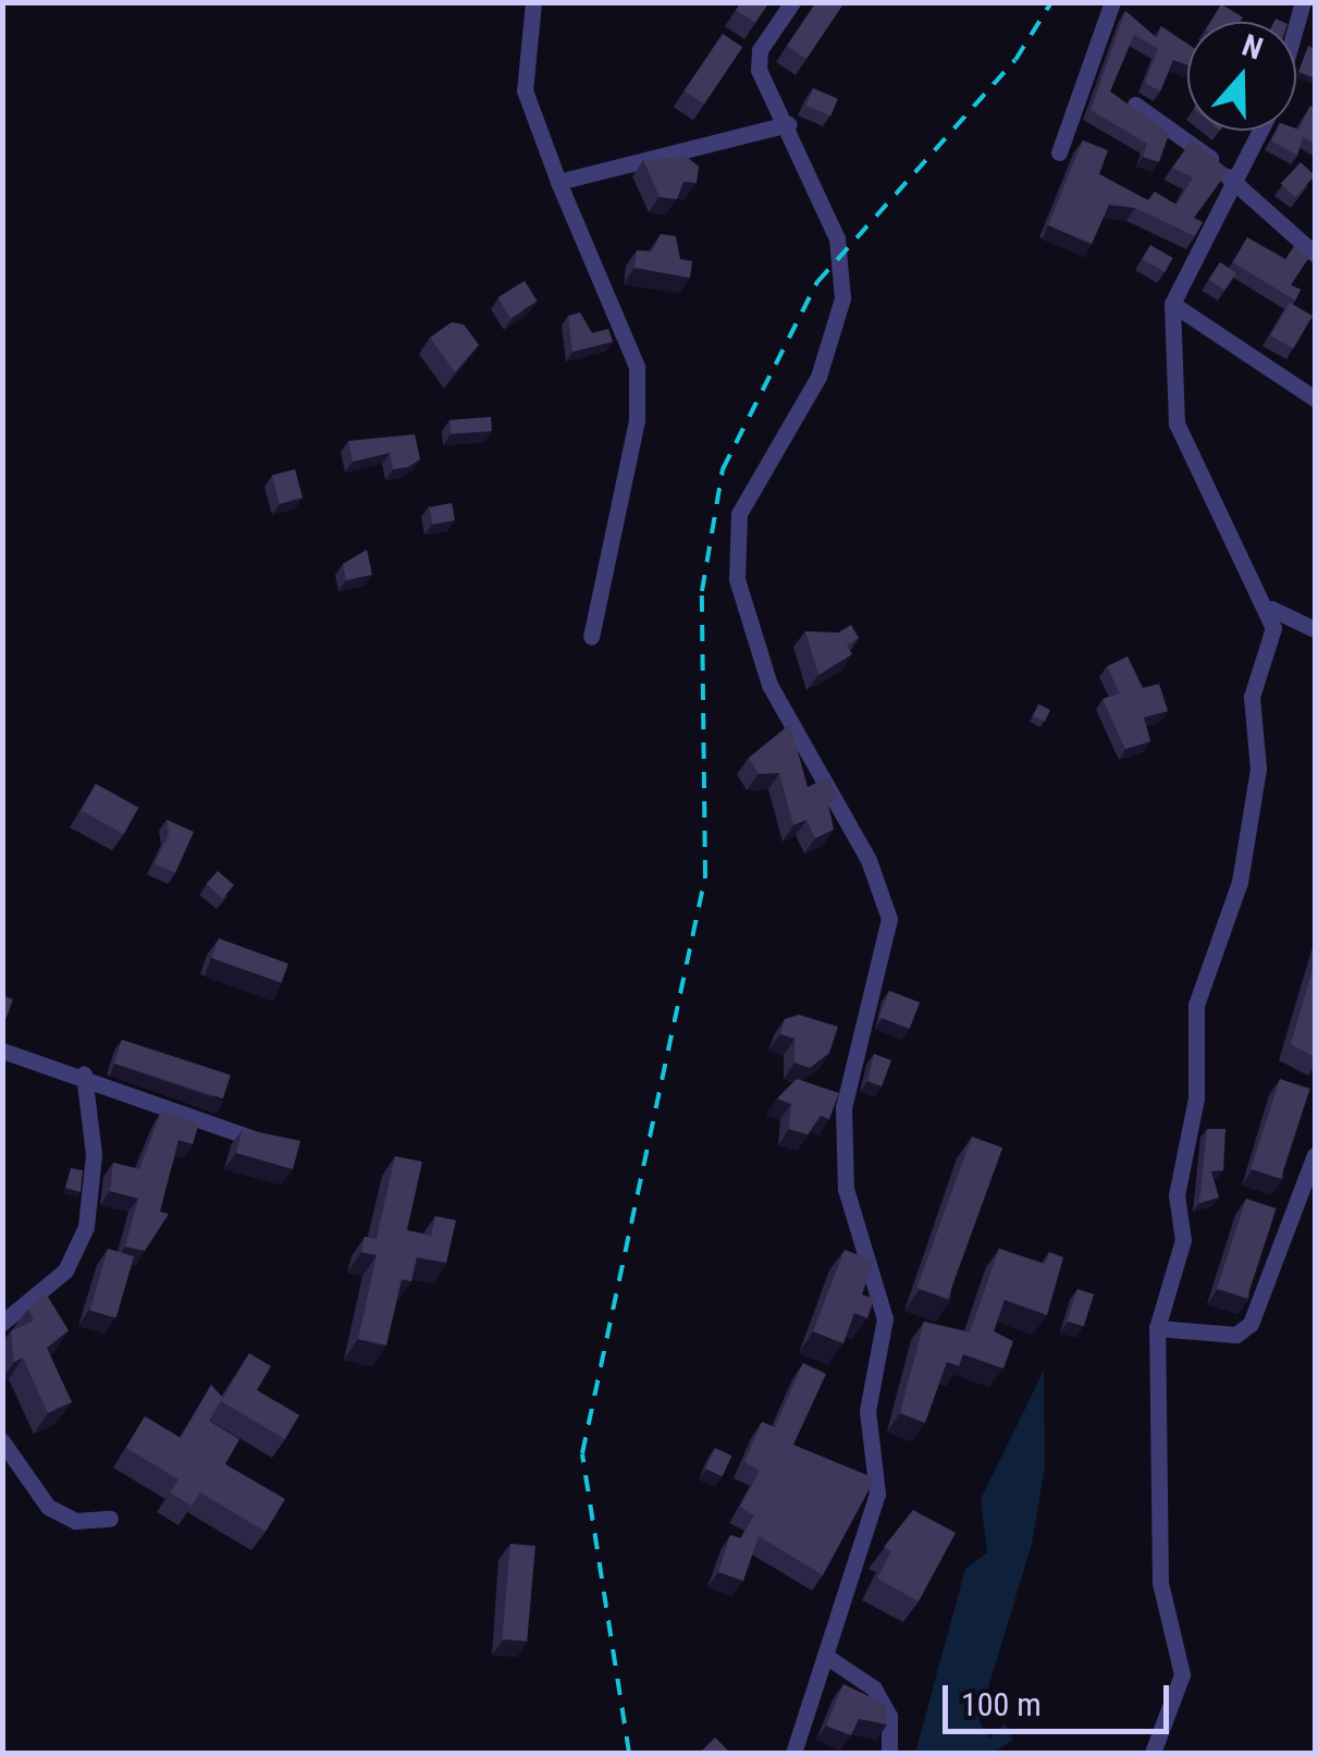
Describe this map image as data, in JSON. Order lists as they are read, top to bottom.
{
  "scale_bar": "100 m",
  "north": "top"
}
